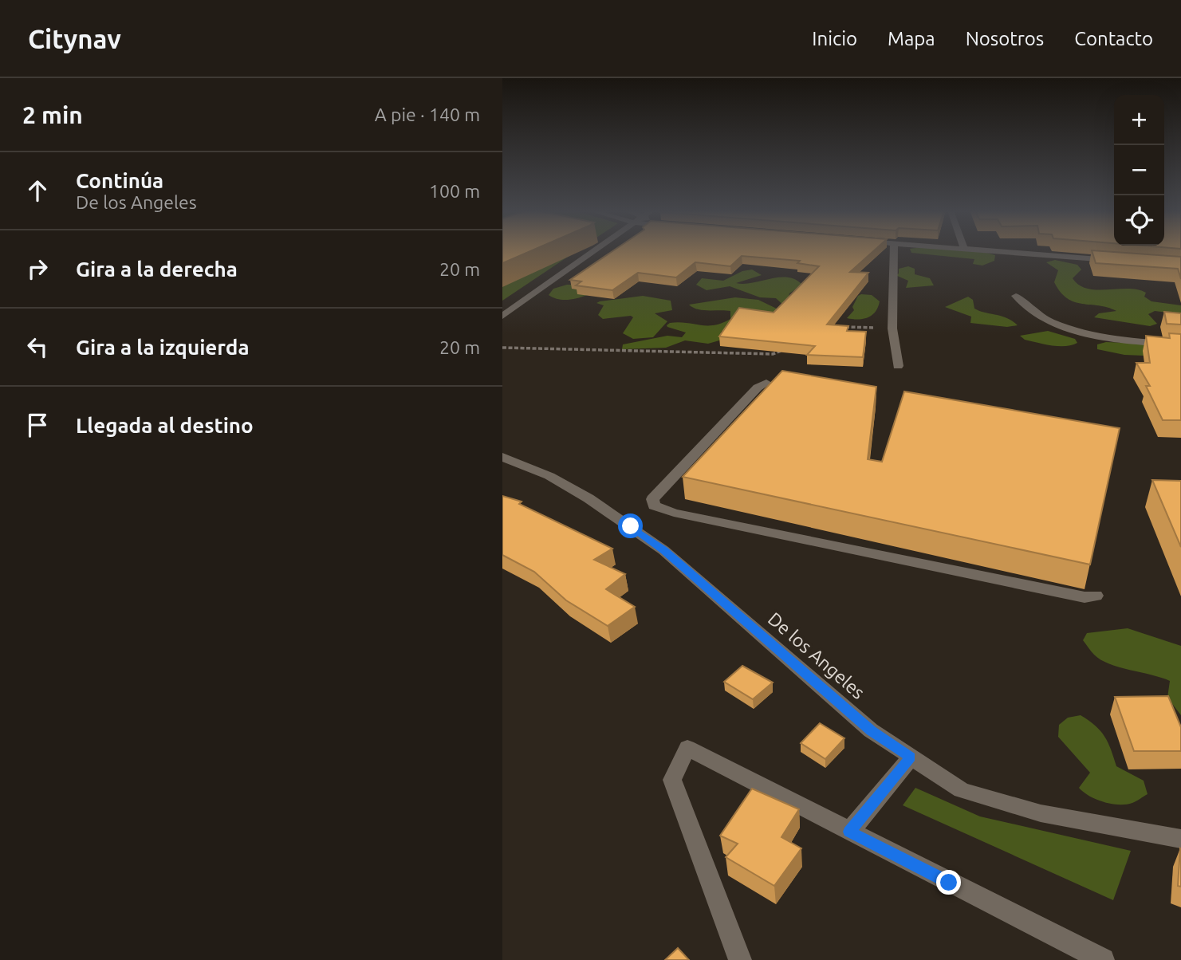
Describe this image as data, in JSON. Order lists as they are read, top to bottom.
{
  "streets": {
    "street": ["De los Angeles"]
  },
  "page": {
    "header": "Citynav",
    "nav": [
      "Inicio",
      "Mapa",
      "Nosotros",
      "Contacto"
    ],
    "heading": ["2 min", "A pie · 140 m"],
    "map_buttons": ["+", "−"],
    "list": [
      ["Continúa", "De los Angeles", "100 m"],
      ["Gira a la derecha", "20 m"],
      ["Gira a la izquierda", "20 m"],
      "Llegada al destino"
    ]
  }
}
